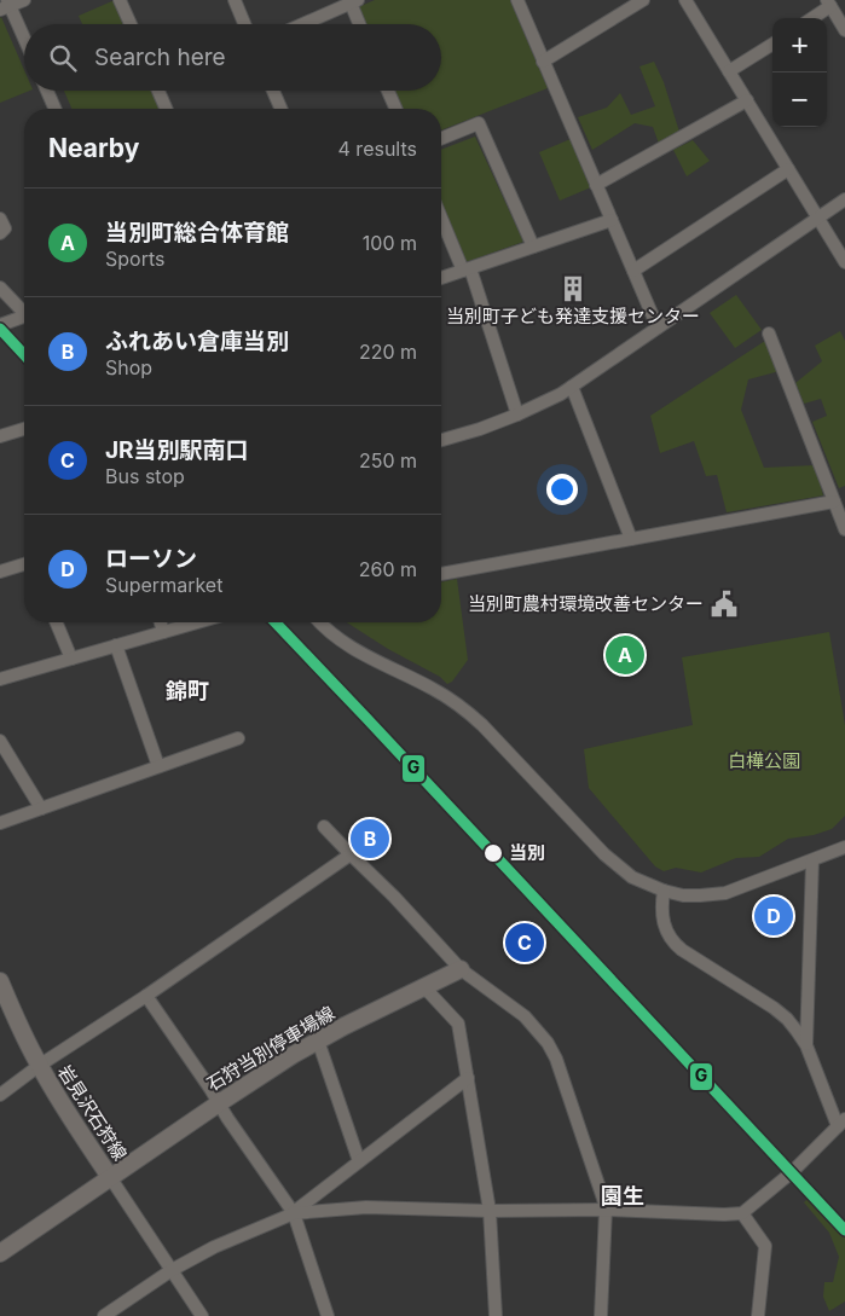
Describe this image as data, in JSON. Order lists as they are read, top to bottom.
{
  "streets": {
    "main road": ["石狩当別停車場線", "岩見沢石狩線"]
  },
  "crossings": [
    ["石狩当別停車場線", "岩見沢石狩線"]
  ],
  "districts": ["錦町", "園生"],
  "parks": ["白樺公園"],
  "places": {
    "building": ["当別町子ども発達支援センター"],
    "public building": ["当別町農村環境改善センター"],
    "other": ["当別"]
  },
  "lines": ["transit line G"],
  "page": {
    "map_buttons": ["+", "−"],
    "search": "Search here",
    "heading": ["Nearby", "4 results"],
    "list": [
      {
        "mark": "A",
        "name": "当別町総合体育館",
        "note": "Sports",
        "value": "100 m"
      },
      {
        "mark": "B",
        "name": "ふれあい倉庫当別",
        "note": "Shop",
        "value": "220 m"
      },
      {
        "mark": "C",
        "name": "JR当別駅南口",
        "note": "Bus stop",
        "value": "250 m"
      },
      {
        "mark": "D",
        "name": "ローソン",
        "note": "Supermarket",
        "value": "260 m"
      }
    ],
    "pins": [
      "A",
      "B",
      "D",
      "C"
    ]
  }
}
